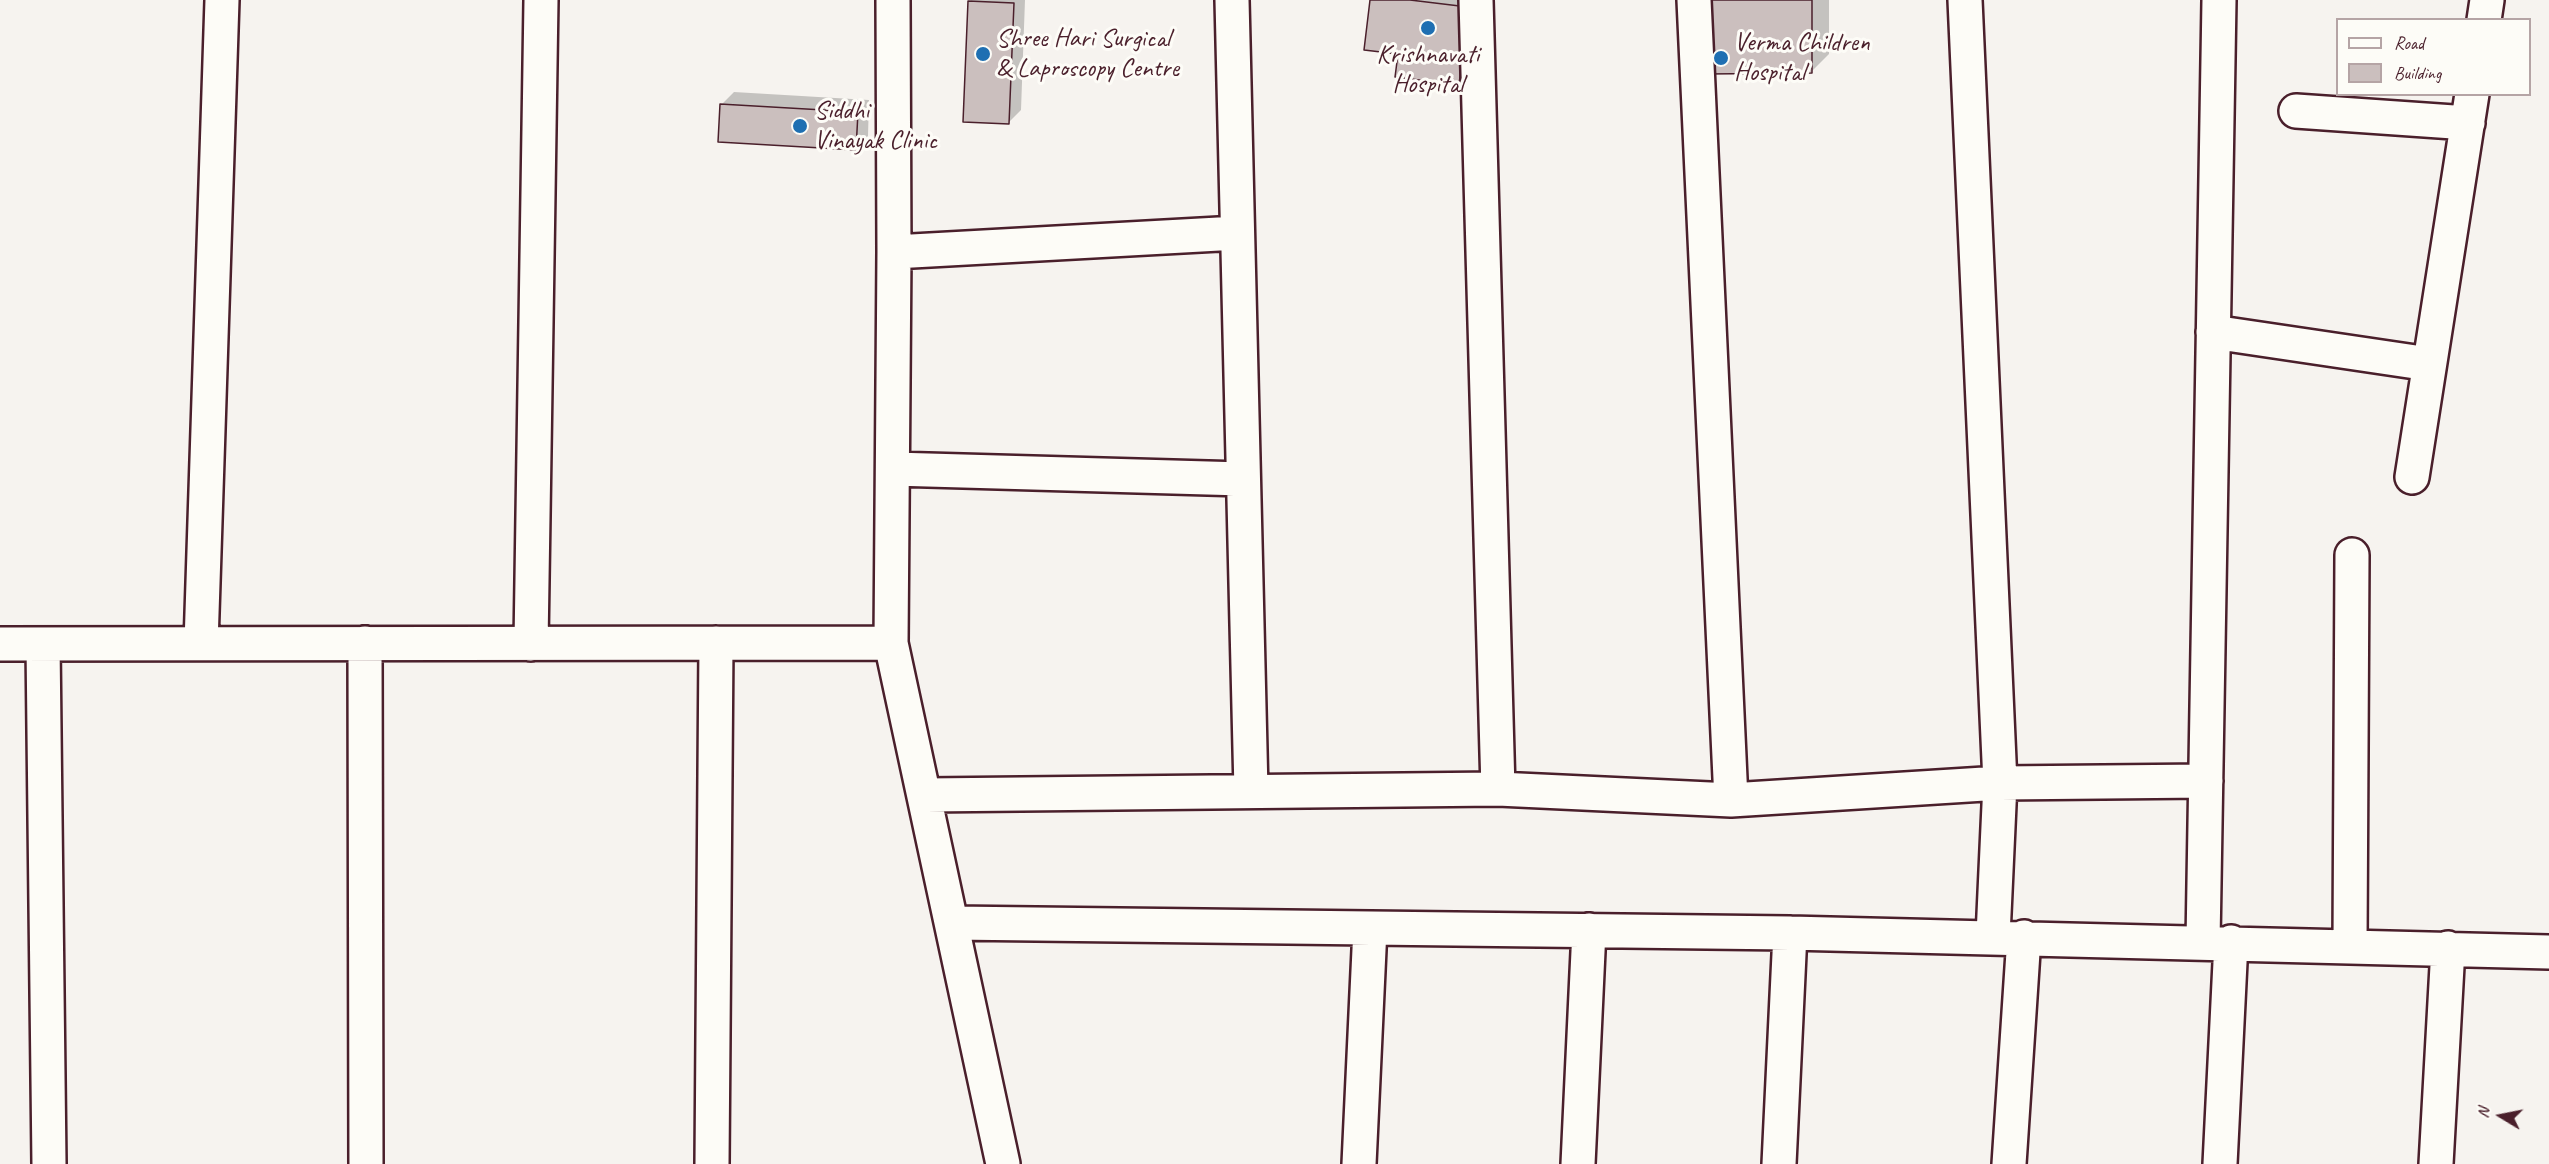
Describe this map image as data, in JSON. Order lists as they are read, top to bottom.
{
  "places": [
    "Krishnavati Hospital",
    "Shree Hari Surgical & Laproscopy Centre",
    "Verma Children Hospital",
    "Siddhi Vinayak Clinic"
  ],
  "legend": ["Road", "Building"],
  "north": "left"
}
